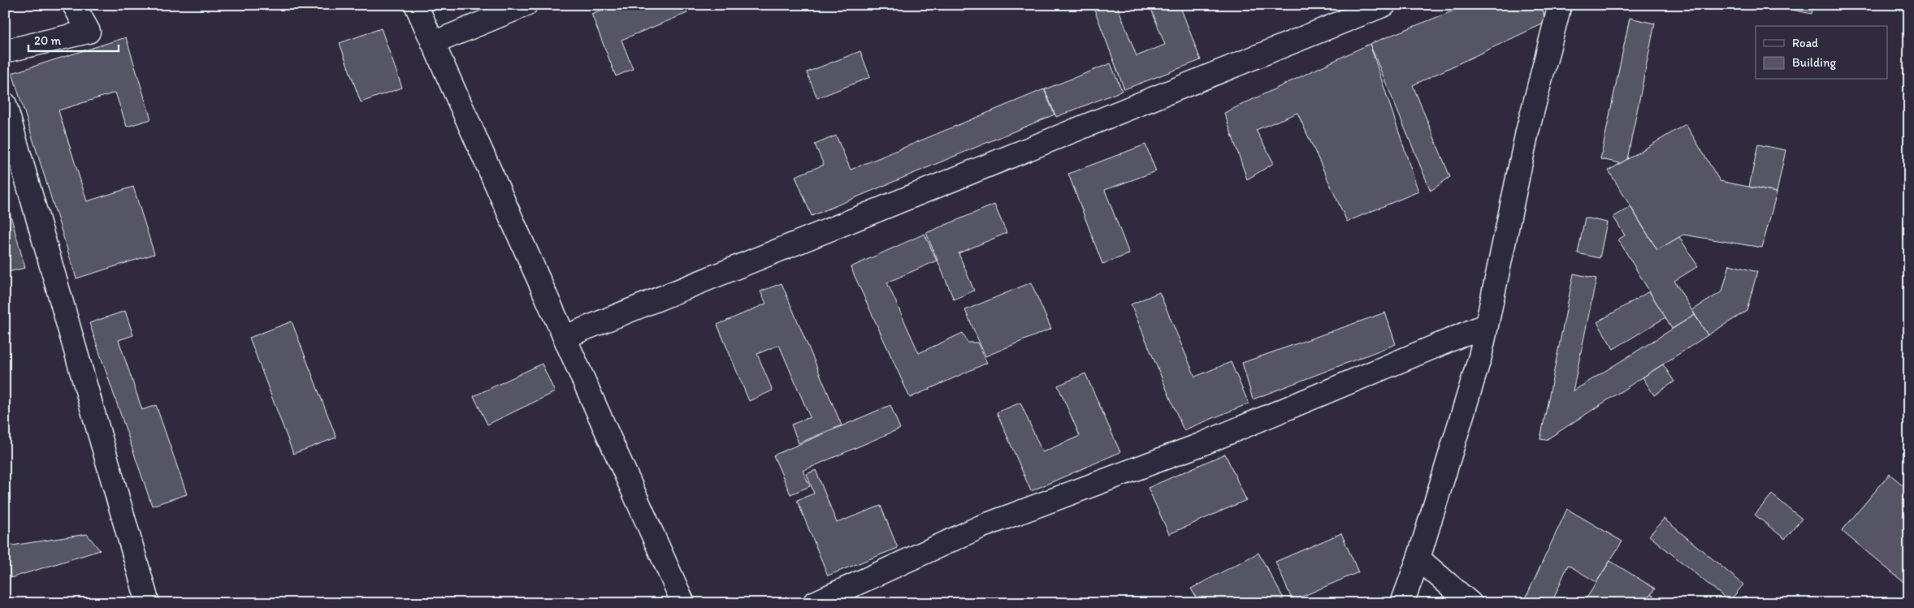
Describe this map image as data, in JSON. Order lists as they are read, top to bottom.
{
  "legend": ["Road", "Building"],
  "scale_bar": "20 m"
}
